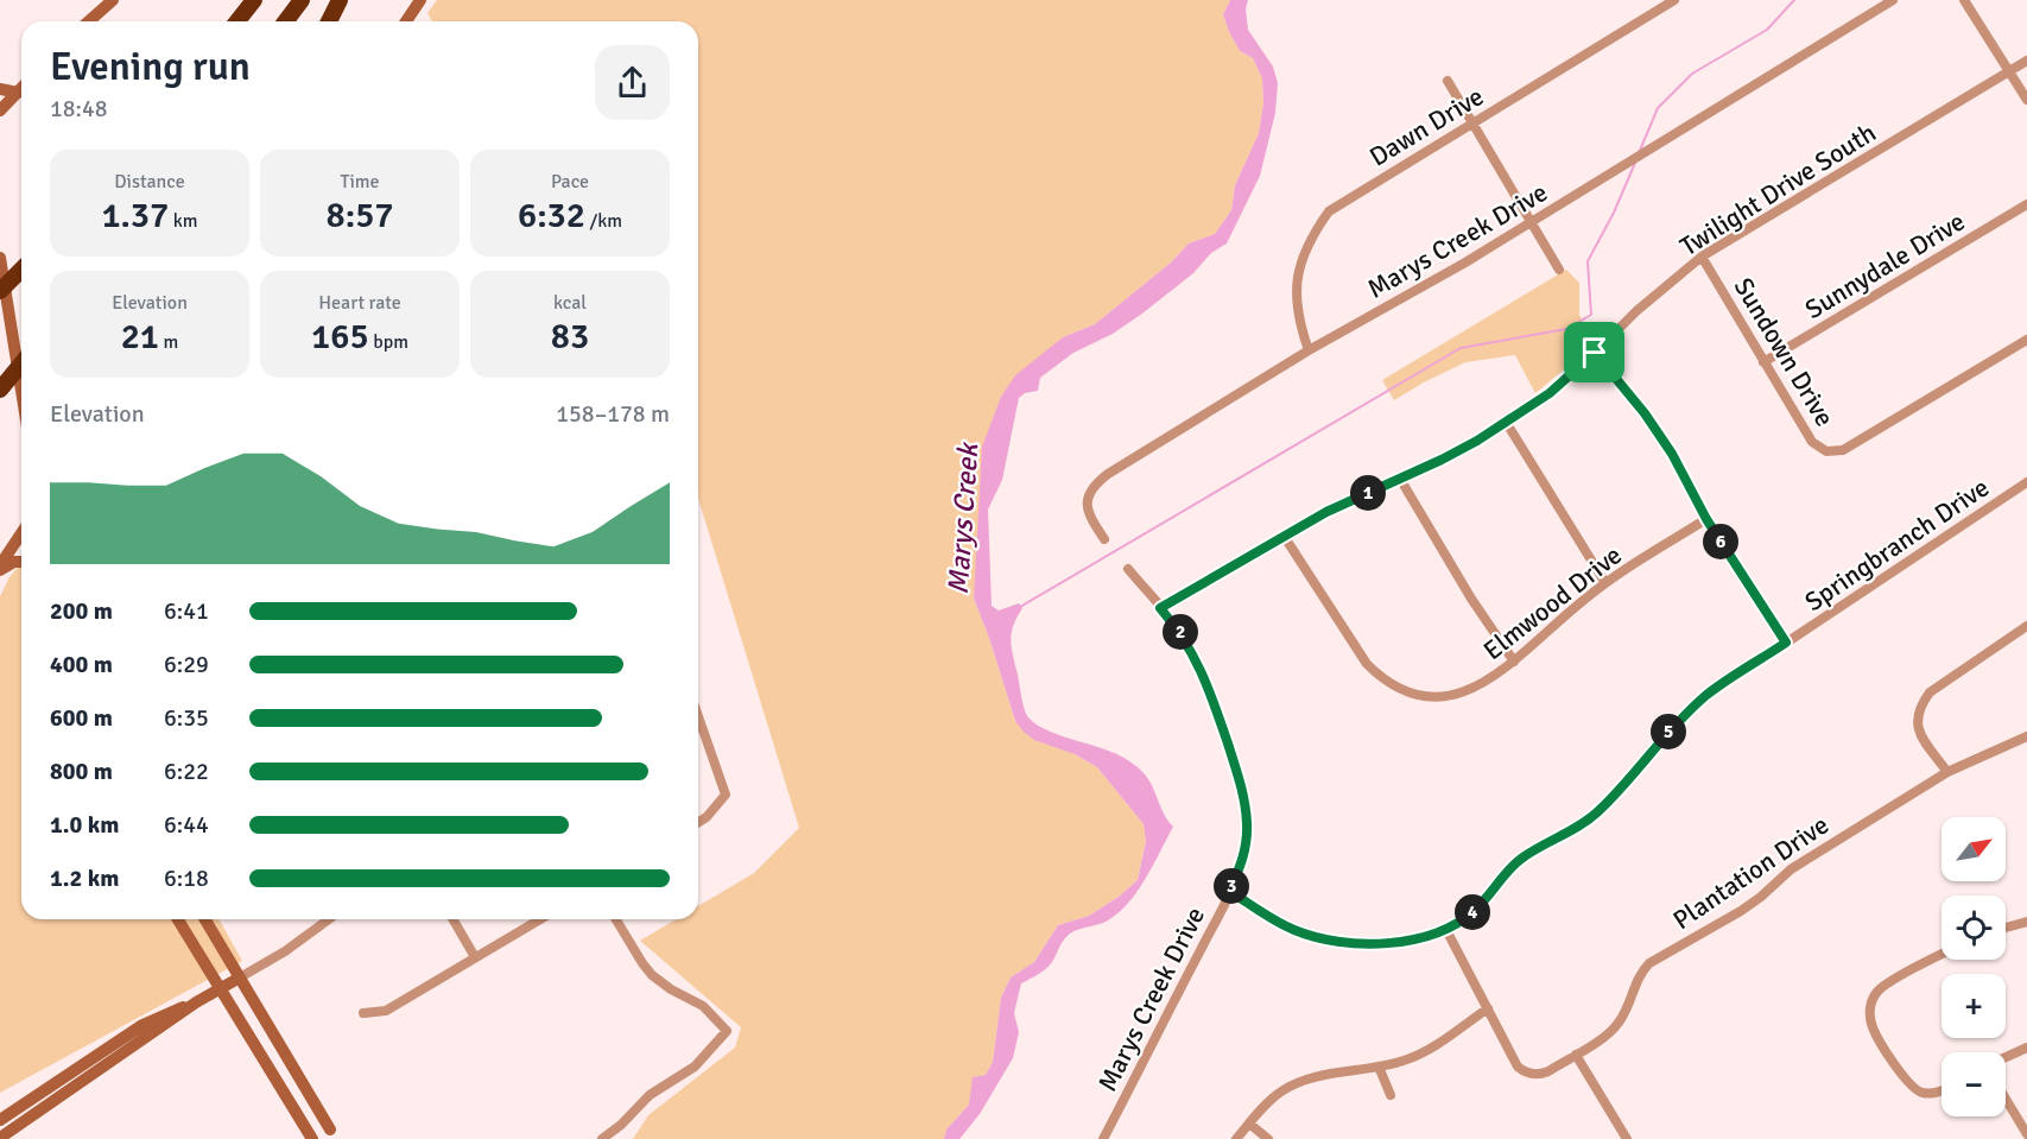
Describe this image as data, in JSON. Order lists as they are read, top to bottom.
{
  "streets": {
    "street": [
      "Dawn Drive",
      "Twilight Drive South",
      "Marys Creek Drive",
      "Sunnydale Drive",
      "Sundown Drive",
      "Springbranch Drive",
      "Elmwood Drive",
      "Plantation Drive"
    ]
  },
  "crossings": [
    ["Dawn Drive", "Marys Creek Drive"],
    ["Twilight Drive South", "Marys Creek Drive"],
    ["Twilight Drive South", "Sundown Drive"],
    ["Twilight Drive South", "Elmwood Drive"],
    ["Marys Creek Drive", "Springbranch Drive"],
    ["Sunnydale Drive", "Sundown Drive"]
  ],
  "water": ["Marys Creek"],
  "north": "top right",
  "page": {
    "heading": ["Evening run", "18:48"],
    "stats": [
      ["Distance", "1.37 km"],
      ["Time", "8:57"],
      ["Pace", "6:32 /km"],
      ["Elevation", "21 m"],
      ["Heart rate", "165 bpm"],
      ["kcal", "83"]
    ],
    "chart": ["Elevation", "158–178 m"],
    "pins": [
      "1",
      "6",
      "2",
      "5",
      "3",
      "4"
    ],
    "list": [
      {
        "name": "200 m",
        "note": "6:41"
      },
      {
        "name": "400 m",
        "note": "6:29"
      },
      {
        "name": "600 m",
        "note": "6:35"
      },
      {
        "name": "800 m",
        "note": "6:22"
      },
      {
        "name": "1.0 km",
        "note": "6:44"
      },
      {
        "name": "1.2 km",
        "note": "6:18"
      }
    ],
    "map_buttons": ["+", "−"]
  }
}
